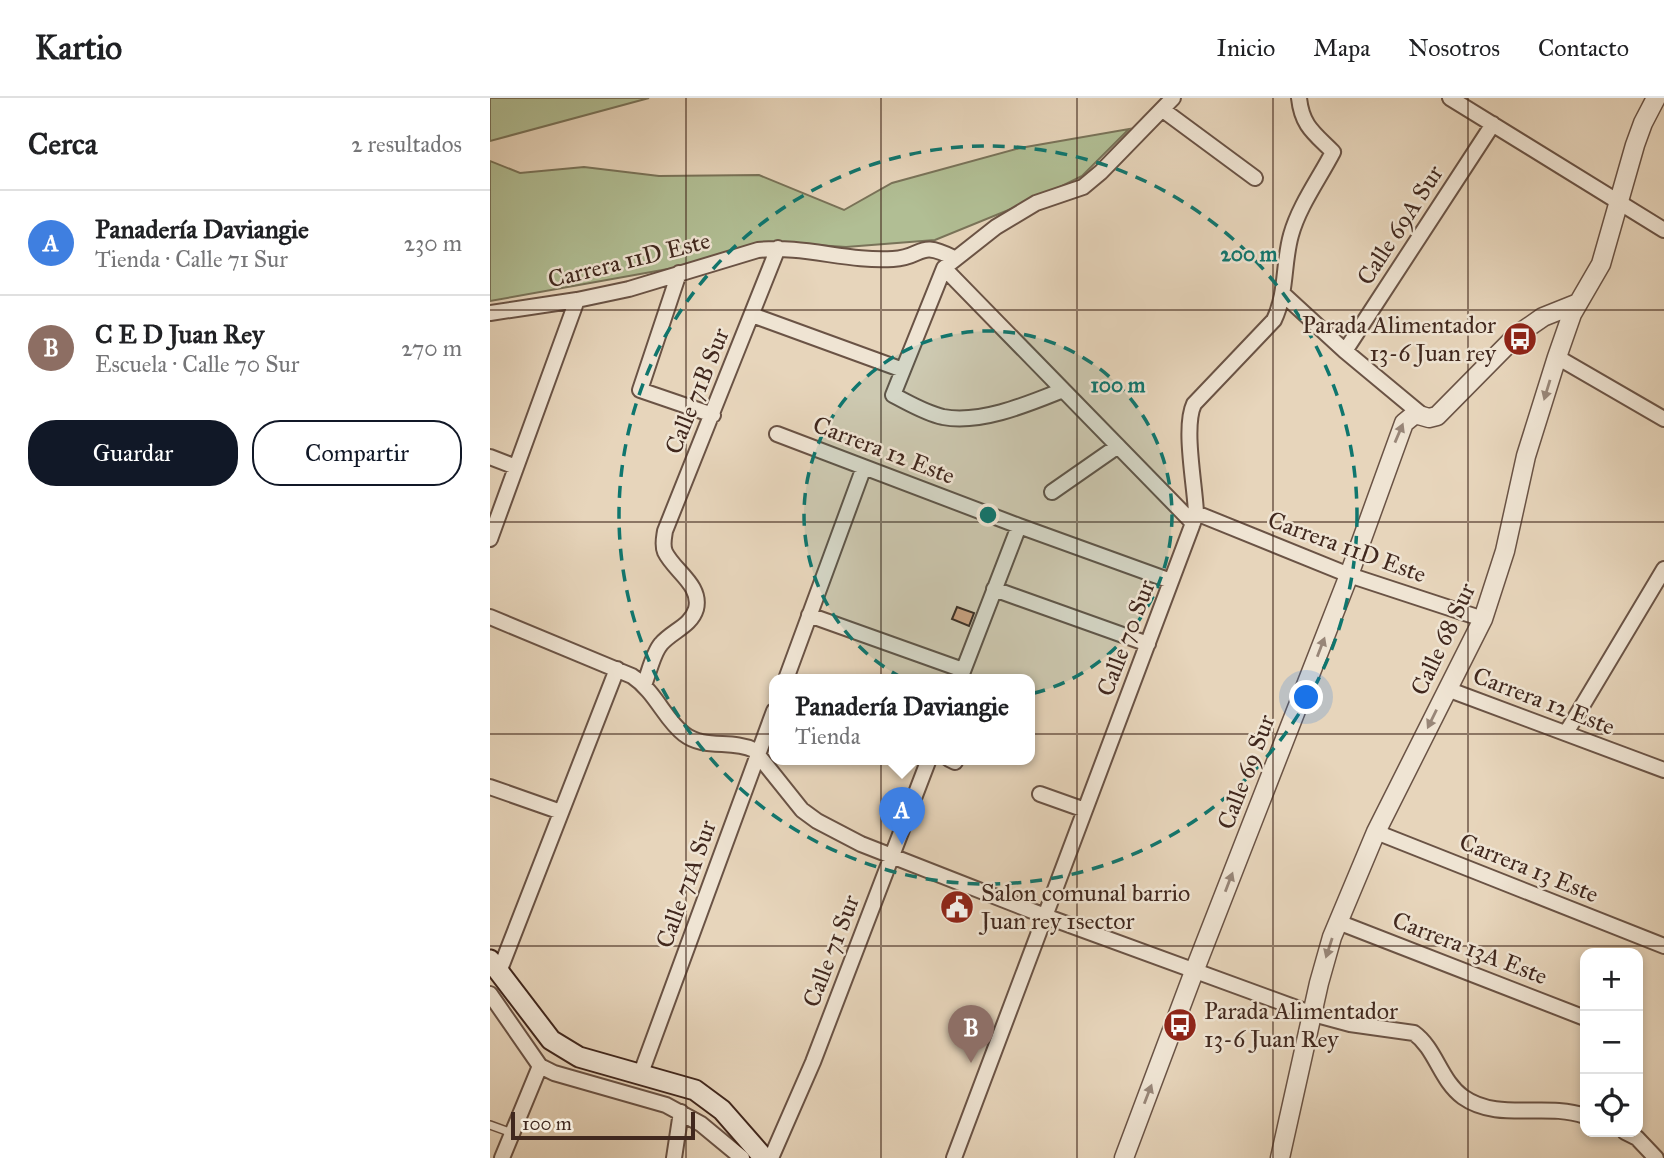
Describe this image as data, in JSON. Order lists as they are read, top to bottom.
{
  "streets": {
    "street": [
      "Calle 69A Sur",
      "Carrera 11D Este",
      "Calle 71B Sur",
      "Carrera 12 Este",
      "Calle 70 Sur",
      "Calle 68 Sur",
      "Calle 69 Sur",
      "Carrera 13 Este",
      "Calle 71A Sur",
      "Carrera 13A Este",
      "Calle 71 Sur"
    ]
  },
  "crossings": [
    ["Carrera 11D Este", "Calle 71B Sur"],
    ["Carrera 11D Este", "Calle 70 Sur"],
    ["Carrera 11D Este", "Calle 68 Sur"],
    ["Carrera 11D Este", "Calle 69 Sur"],
    ["Carrera 12 Este", "Calle 70 Sur"],
    ["Carrera 12 Este", "Calle 68 Sur"],
    ["Calle 68 Sur", "Calle 69 Sur"],
    ["Calle 68 Sur", "Carrera 13 Este"],
    ["Calle 68 Sur", "Carrera 13A Este"]
  ],
  "one_way": ["Calle 68 Sur", "Calle 69 Sur"],
  "places": {
    "bus stop": ["Parada Alimentador 13-6 Juan rey", "Parada Alimentador 13-6 Juan Rey"],
    "public building": ["Salon comunal barrio Juan rey 1sector"]
  },
  "scale_bar": "100 m",
  "page": {
    "header": "Kartio",
    "nav": [
      "Inicio",
      "Mapa",
      "Nosotros",
      "Contacto"
    ],
    "heading": ["Cerca", "2 resultados"],
    "list": [
      {
        "mark": "A",
        "name": "Panadería Daviangie",
        "note": "Tienda · Calle 71 Sur",
        "value": "230 m"
      },
      {
        "mark": "B",
        "name": "C E D Juan Rey",
        "note": "Escuela · Calle 70 Sur",
        "value": "270 m"
      }
    ],
    "buttons": ["Guardar", "Compartir"],
    "popup": ["Panadería Daviangie", "Tienda"],
    "pins": ["A", "B"],
    "map_buttons": ["+", "−"],
    "scale": "100 m"
  },
  "rings": ["200 m", "100 m"]
}
